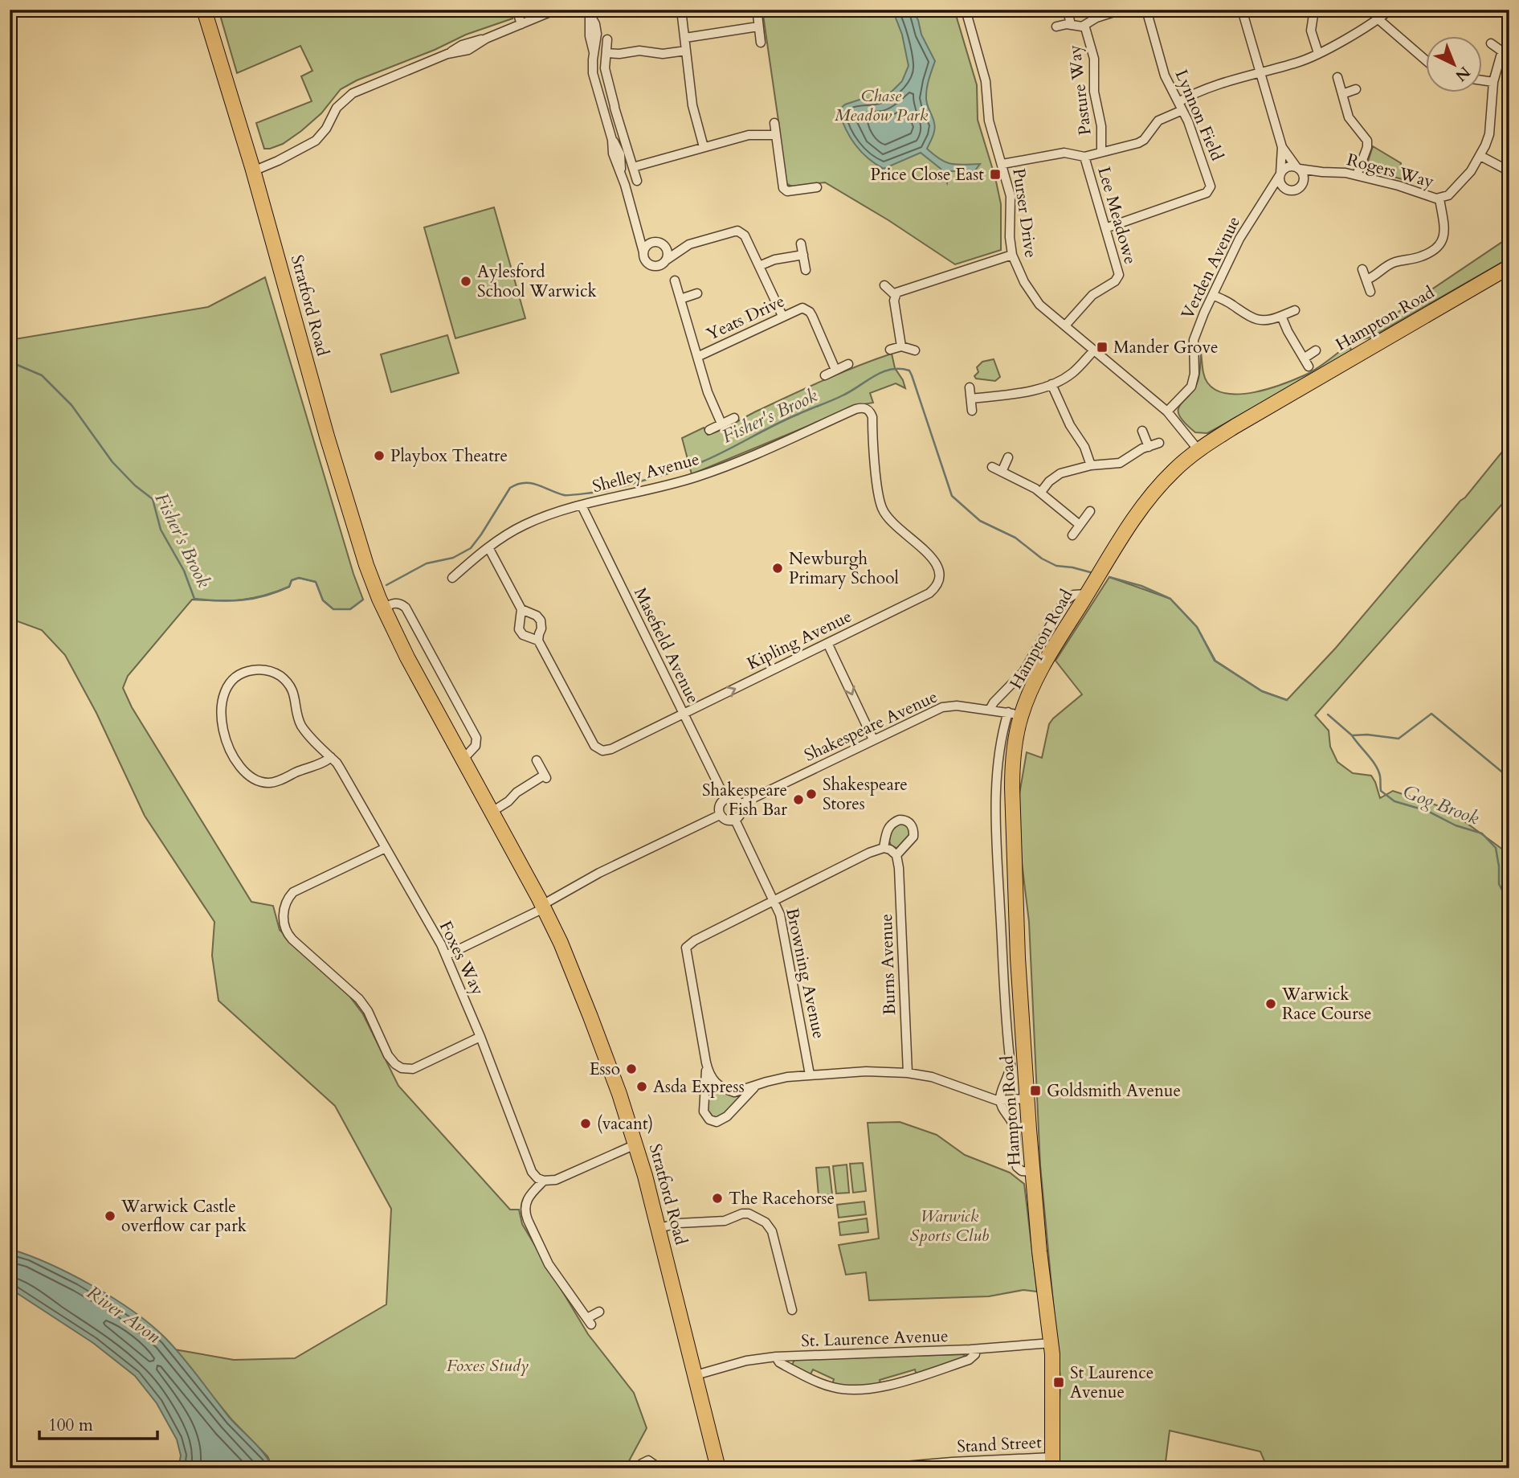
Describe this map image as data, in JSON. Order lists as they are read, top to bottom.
{
  "streets": {
    "main road": ["Stratford Road", "Hampton Road"],
    "street": [
      "Pasture Way",
      "Lynnon Field",
      "Rogers Way",
      "Purser Drive",
      "Lee Meadowe",
      "Verden Avenue",
      "Yeats Drive",
      "Shelley Avenue",
      "Kipling Avenue",
      "Masefield Avenue",
      "Shakespeare Avenue",
      "Foxes Way",
      "Burns Avenue",
      "Browning Avenue",
      "St. Laurence Avenue",
      "Stand Street"
    ]
  },
  "crossings": [
    ["Lynnon Field", "Lee Meadowe"],
    ["Rogers Way", "Verden Avenue"],
    ["Purser Drive", "Lee Meadowe"],
    ["Purser Drive", "Verden Avenue"],
    ["Purser Drive", "Hampton Road"],
    ["Stratford Road", "St. Laurence Avenue"],
    ["Hampton Road", "Shakespeare Avenue"],
    ["Hampton Road", "St. Laurence Avenue"],
    ["Hampton Road", "Stand Street"],
    ["Shelley Avenue", "Kipling Avenue"],
    ["Shelley Avenue", "Masefield Avenue"],
    ["Kipling Avenue", "Masefield Avenue"],
    ["Masefield Avenue", "Shakespeare Avenue"],
    ["Masefield Avenue", "Browning Avenue"],
    ["Shakespeare Avenue", "Browning Avenue"]
  ],
  "water": ["Fisher's Brook", "Gog Brook", "River Avon"],
  "parks": ["Chase Meadow Park", "Warwick Sports Club", "Foxes Study"],
  "places": {
    "transit": [
      "Price Close East",
      "Mander Grove",
      "Goldsmith Avenue",
      "St Laurence Avenue"
    ],
    "other": [
      "Aylesford School Warwick",
      "Playbox Theatre",
      "Newburgh Primary School",
      "Shakespeare Stores",
      "Shakespeare Fish Bar",
      "Warwick Race Course",
      "Esso",
      "Asda Express",
      "(vacant)",
      "The Racehorse",
      "Warwick Castle overflow car park"
    ]
  },
  "scale_bar": "100 m",
  "north": "bottom right"
}
